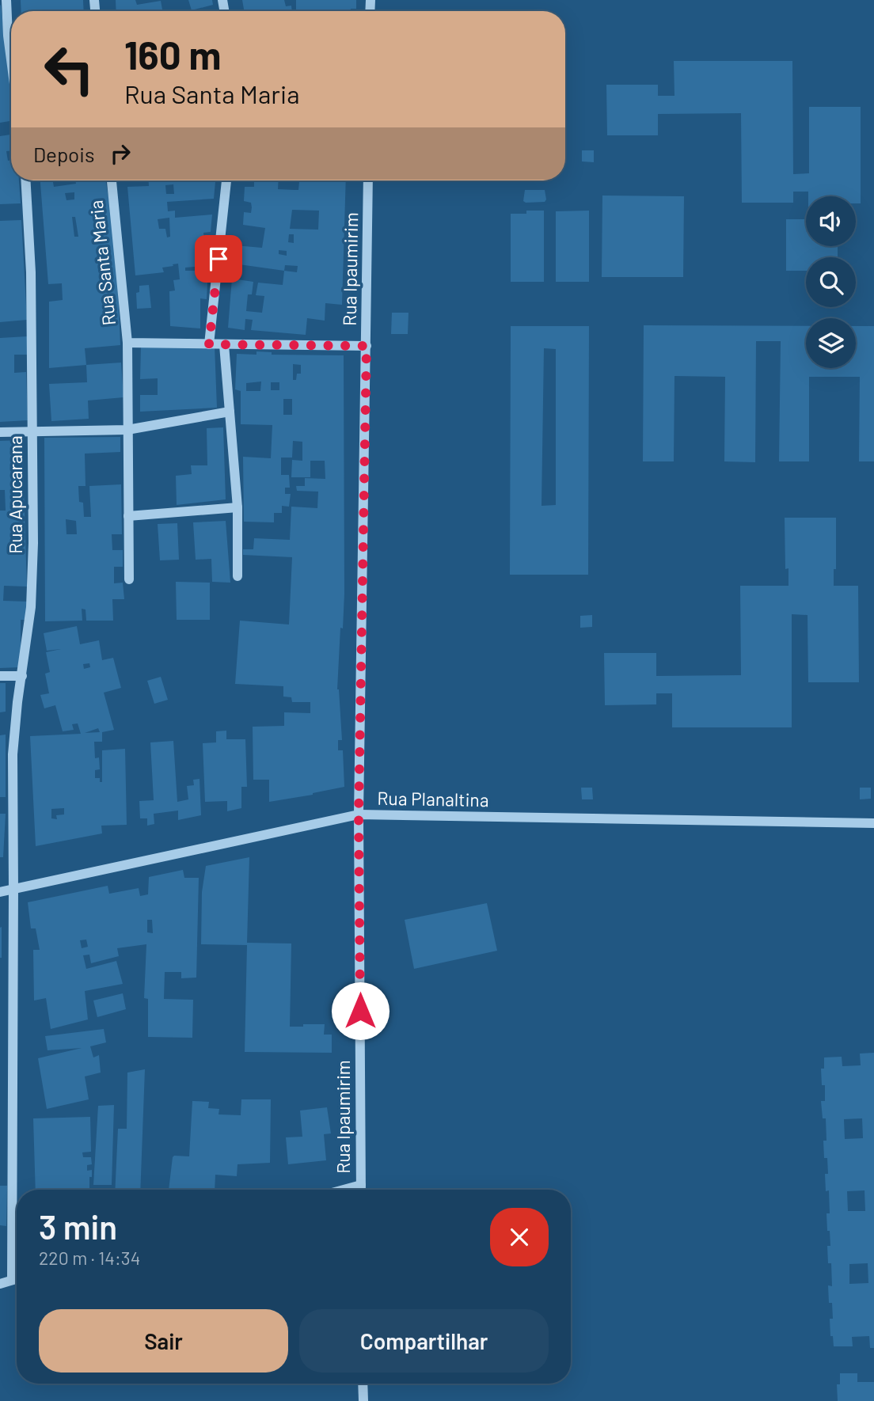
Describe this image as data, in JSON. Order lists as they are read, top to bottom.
{
  "streets": {
    "street": [
      "Rua Santa Maria",
      "Rua Ipaumirim",
      "Rua Apucarana",
      "Rua Planaltina"
    ]
  },
  "crossings": [
    ["Rua Santa Maria", "Rua Ipaumirim"],
    ["Rua Ipaumirim", "Rua Planaltina"],
    ["Rua Apucarana", "Rua Planaltina"]
  ],
  "page": {
    "turn": ["160 m", "Rua Santa Maria"],
    "then": "Depois",
    "heading": ["3 min", "220 m · 14:34"],
    "buttons": ["Sair", "Compartilhar"]
  }
}
